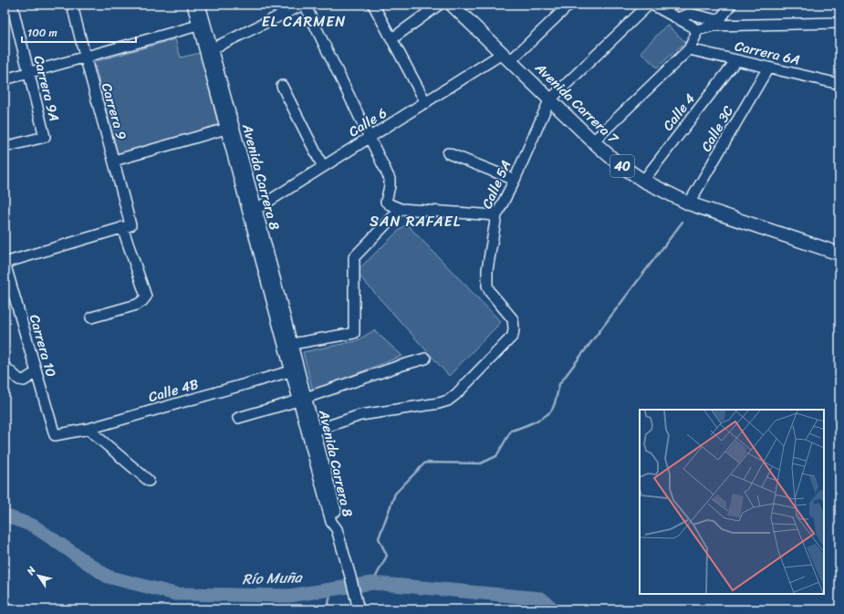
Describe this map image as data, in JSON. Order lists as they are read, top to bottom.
{
  "streets": {
    "main road": ["Avenida Carrera 7", "40"],
    "street": [
      "Carrera 6A",
      "Carrera 9A",
      "Carrera 9",
      "Calle 4",
      "Calle 6",
      "Calle 3C",
      "Avenida Carrera 8",
      "Calle 5A",
      "Carrera 10",
      "Calle 4B"
    ]
  },
  "crossings": [
    ["Carrera 6A", "Calle 4"],
    ["Carrera 6A", "Calle 3C"],
    ["Avenida Carrera 7", "Calle 4"],
    ["Avenida Carrera 7", "Calle 6"],
    ["Avenida Carrera 7", "Calle 3C"],
    ["Avenida Carrera 7", "Calle 5A"],
    ["Calle 6", "Avenida Carrera 8"],
    ["Avenida Carrera 8", "Calle 5A"],
    ["Avenida Carrera 8", "Calle 4B"],
    ["Carrera 10", "Calle 4B"]
  ],
  "districts": ["EL CARMEN", "SAN RAFAEL"],
  "water": ["Río Muña"],
  "scale_bar": "100 m",
  "north": "top left"
}
